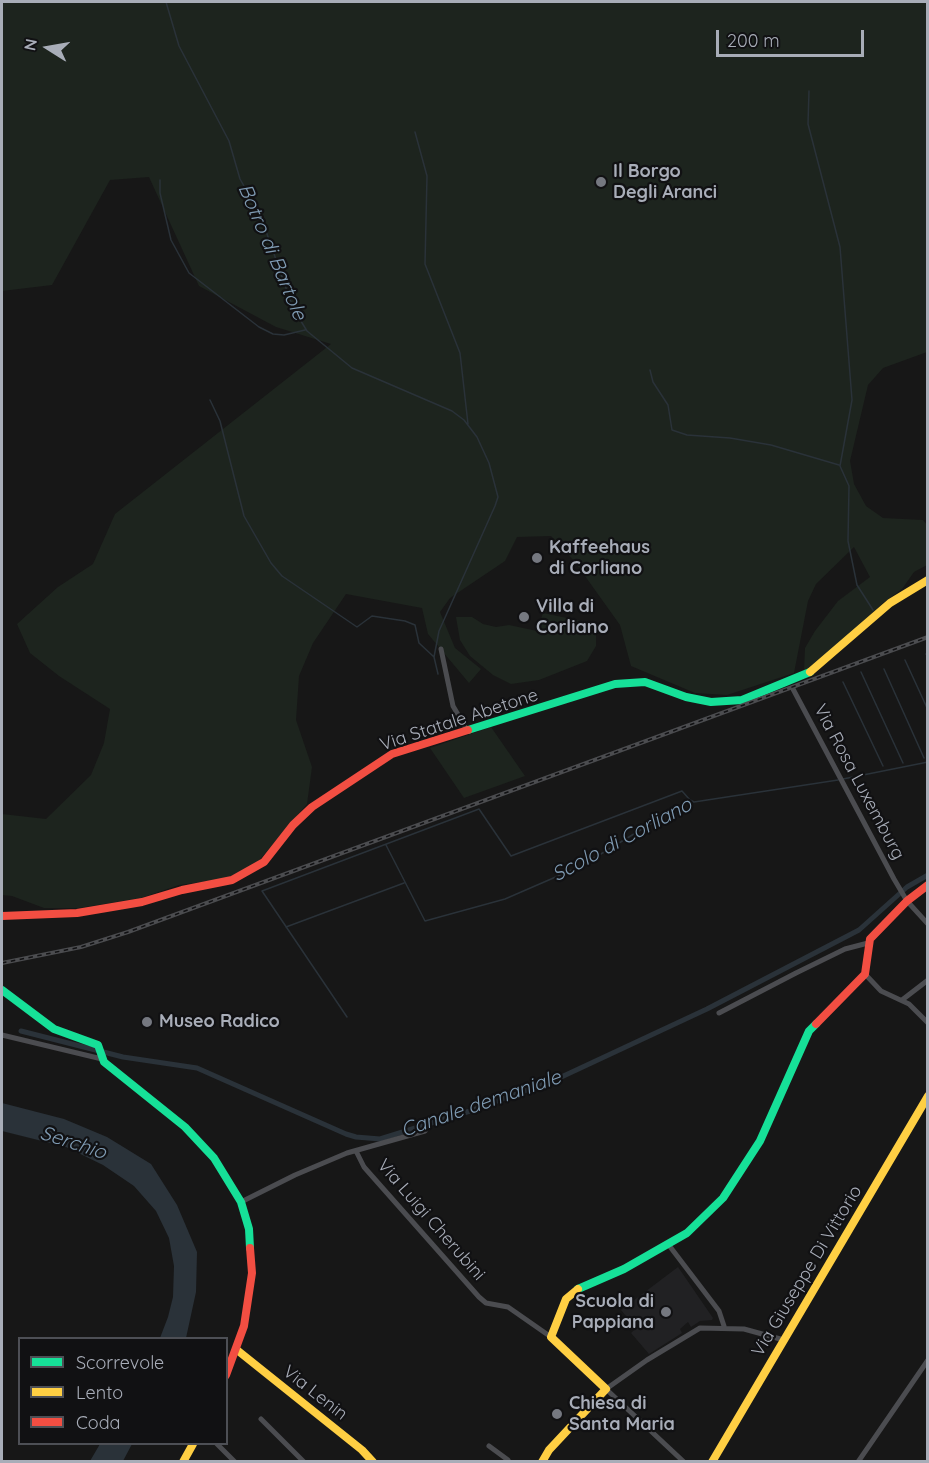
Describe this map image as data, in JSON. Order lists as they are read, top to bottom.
{
  "streets": {
    "street": [
      "Via Statale Abetone",
      "Via Rosa Luxemburg",
      "Via Luigi Cherubini",
      "Via Giuseppe Di Vittorio",
      "Via Lenin"
    ]
  },
  "water": [
    "Botro di Bartole",
    "Scolo di Corliano",
    "Canale demaniale",
    "Serchio"
  ],
  "places": [
    "Il Borgo Degli Aranci",
    "Kaffeehaus di Corliano",
    "Villa di Corliano",
    "Museo Radico",
    "Scuola di Pappiana",
    "Chiesa di Santa Maria"
  ],
  "legend": ["Scorrevole", "Lento", "Coda"],
  "scale_bar": "200 m",
  "north": "left"
}
